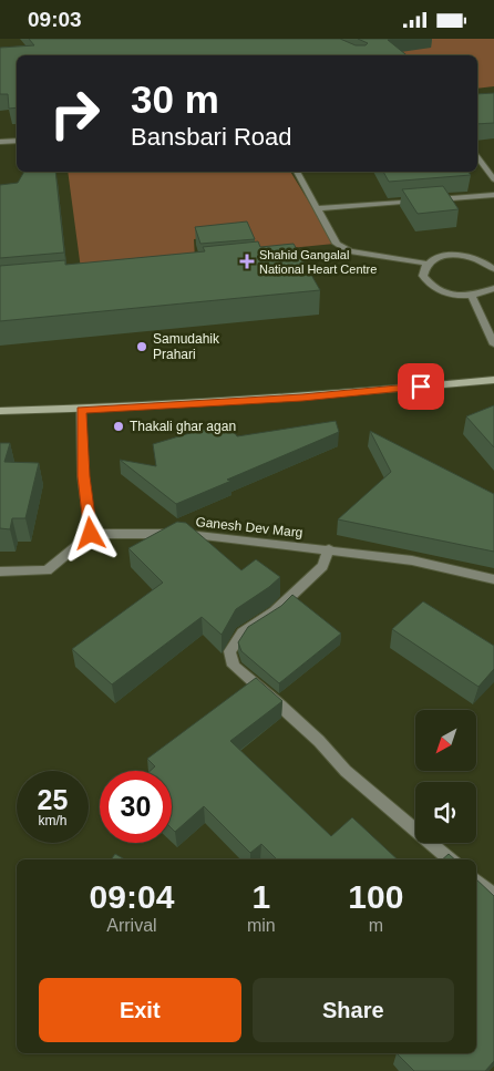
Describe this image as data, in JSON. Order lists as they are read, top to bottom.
{
  "streets": {
    "street": ["Ganesh Dev Marg"]
  },
  "places": {
    "health": ["Shahid Gangalal National Heart Centre"],
    "other": ["Samudahik Prahari", "Thakali ghar agan"]
  },
  "north": "bottom left",
  "page": {
    "status": "09:03",
    "turn": ["30 m", "Bansbari Road"],
    "speed": "25 km/h",
    "limit": "30",
    "eta": [
      "09:04",
      "Arrival",
      "1",
      "min",
      "100",
      "m"
    ],
    "buttons": ["Exit", "Share"]
  }
}
